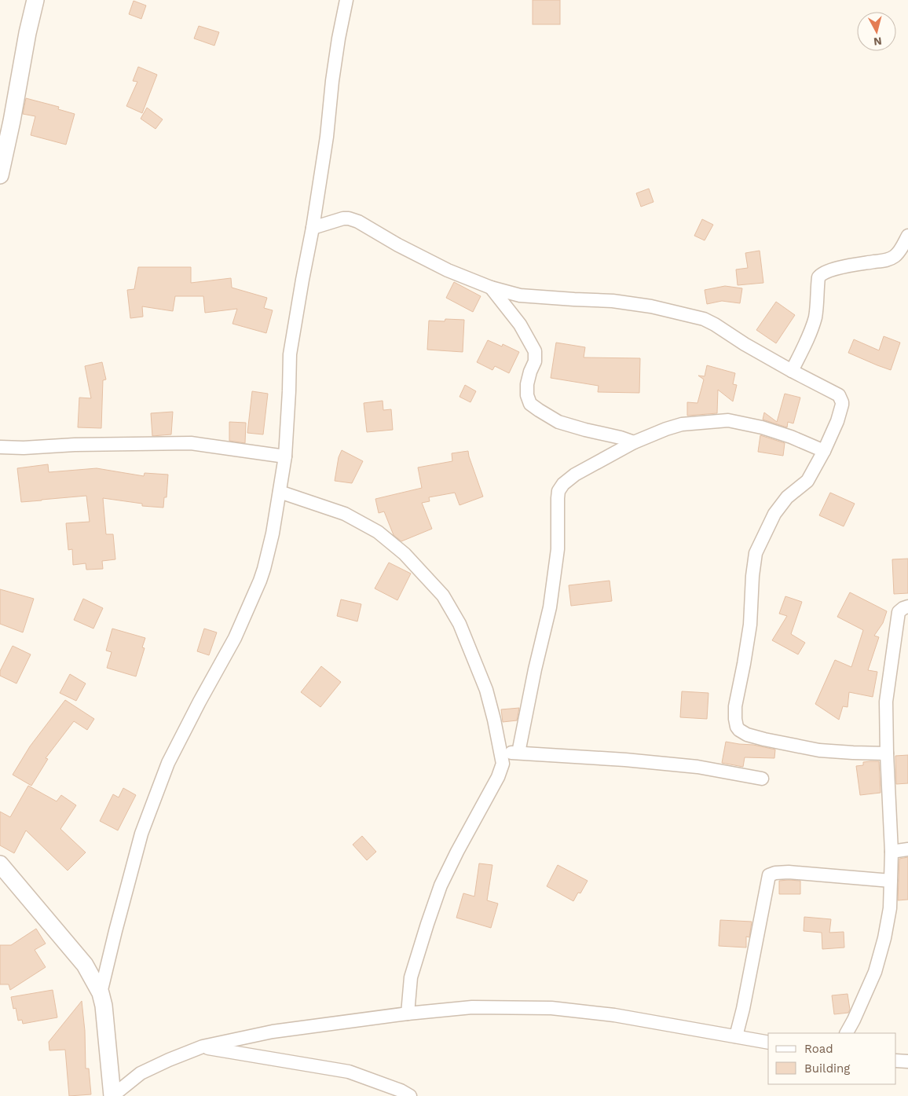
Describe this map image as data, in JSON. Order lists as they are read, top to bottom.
{
  "legend": ["Road", "Building"],
  "north": "bottom"
}
